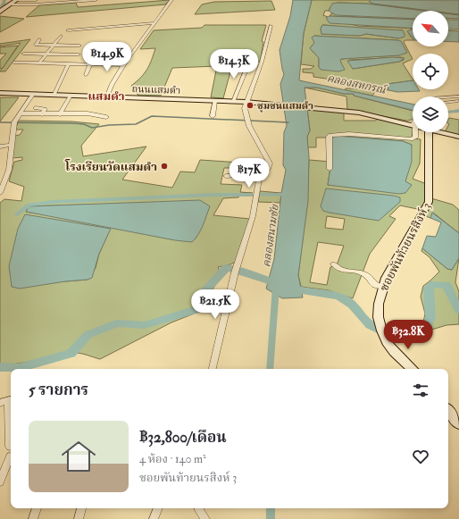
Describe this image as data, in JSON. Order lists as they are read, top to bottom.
{
  "streets": {
    "street": ["ถนนแสมดำ", "ซอยพันท้ายนรสิงห์ 3"]
  },
  "districts": ["แสมดำ"],
  "water": ["คลองสหกรณ์", "คลองสนามชัย"],
  "places": ["ชุมชนแสมดำ", "โรงเรียนวัดแสมดำ"],
  "north": "top left",
  "page": {
    "price": [
      "฿14.9K",
      "฿14.3K",
      "฿17K",
      "฿21.5K",
      "฿32.8K"
    ],
    "heading": "5 รายการ",
    "list": [
      {
        "name": "฿32,800/เดือน",
        "note": "4 ห้อง · 140 m² · ซอยพันท้ายนรสิงห์ 3"
      }
    ]
  }
}
